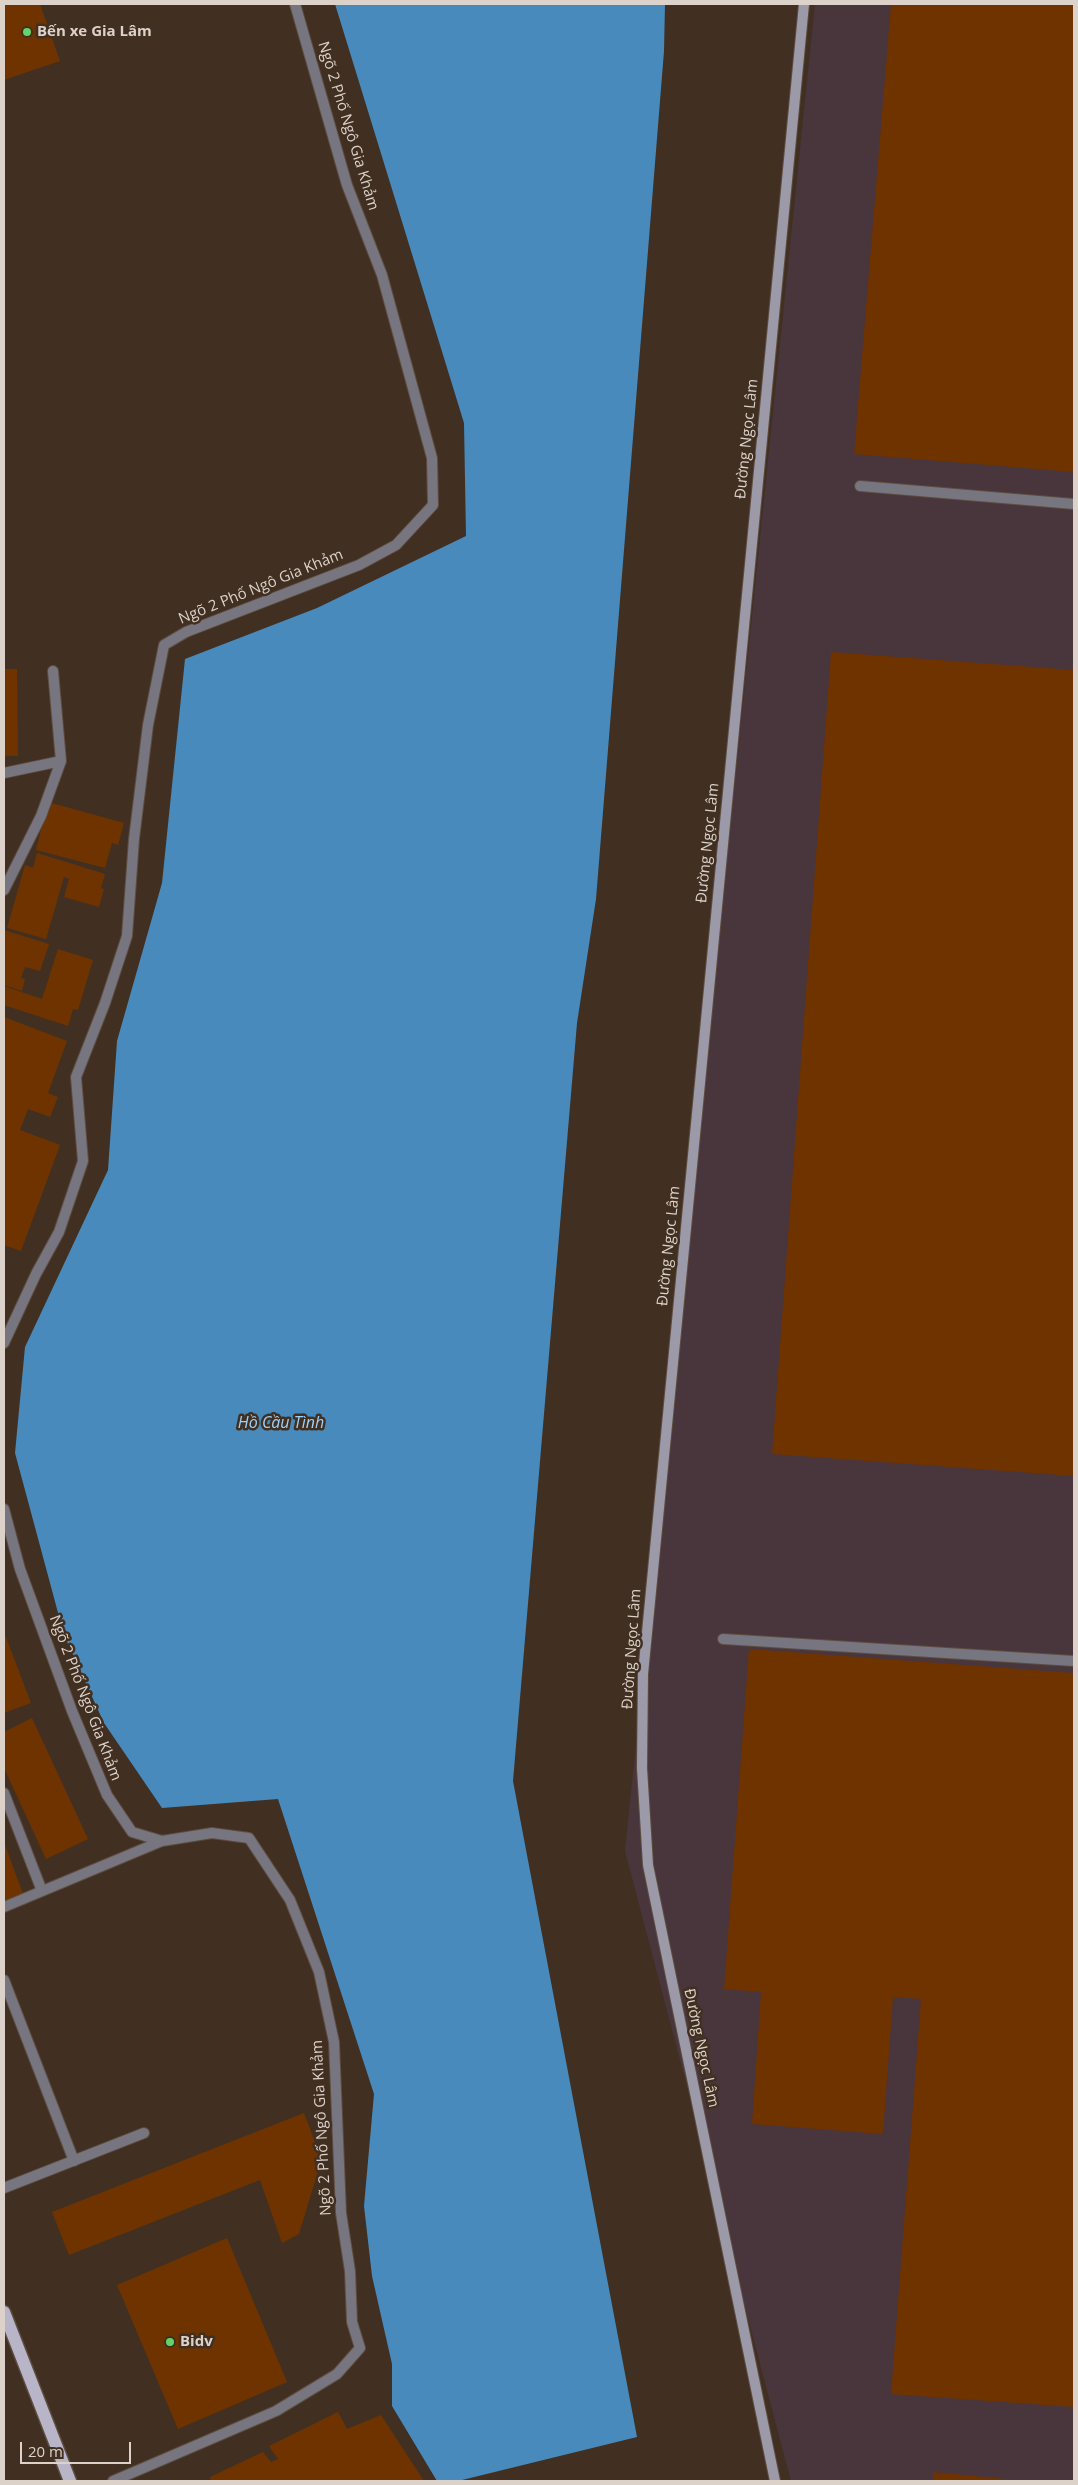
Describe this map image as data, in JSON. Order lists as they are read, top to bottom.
{
  "streets": {
    "main road": ["Đường Ngọc Lâm"],
    "street": ["Ngõ 2 Phố Ngô Gia Khảm"]
  },
  "water": ["Hồ Cầu Tình"],
  "places": ["Bến xe Gia Lâm", "Bidv"],
  "scale_bar": "20 m"
}
